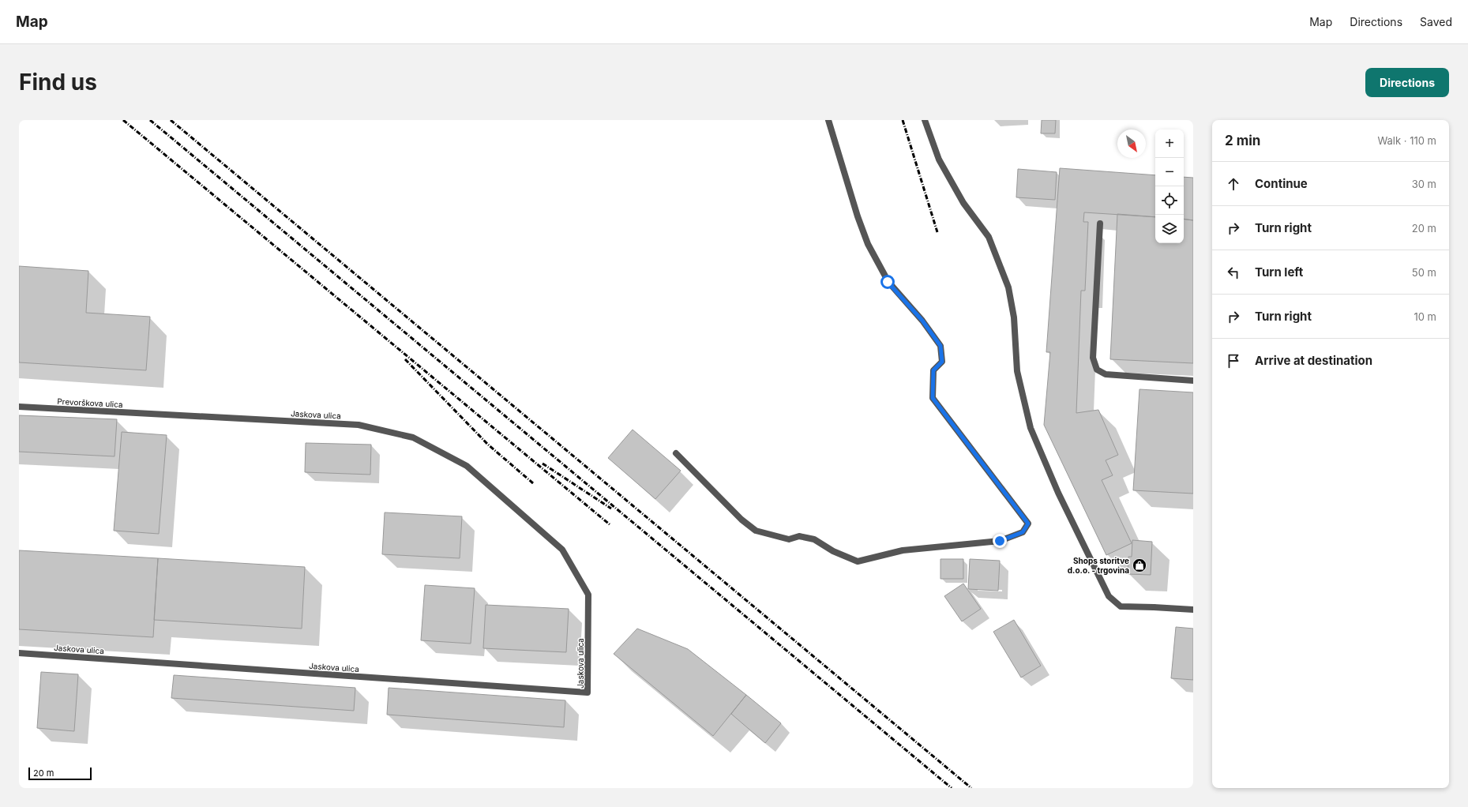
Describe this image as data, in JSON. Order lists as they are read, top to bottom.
{
  "streets": {
    "street": ["Prevorškova ulica", "Jaskova ulica"]
  },
  "crossings": [
    ["Prevorškova ulica", "Jaskova ulica"]
  ],
  "places": {
    "shop": ["Shops storitve d.o.o. - trgovina"]
  },
  "scale_bar": "20 m",
  "north": "bottom right",
  "page": {
    "header": "Map",
    "nav": ["Map", "Directions", "Saved"],
    "buttons": "Directions",
    "title": "Find us",
    "heading": ["2 min", "Walk · 110 m"],
    "map_buttons": ["+", "−"],
    "list": [
      ["Continue", "30 m"],
      ["Turn right", "20 m"],
      ["Turn left", "50 m"],
      ["Turn right", "10 m"],
      "Arrive at destination"
    ],
    "scale": "20 m"
  }
}
